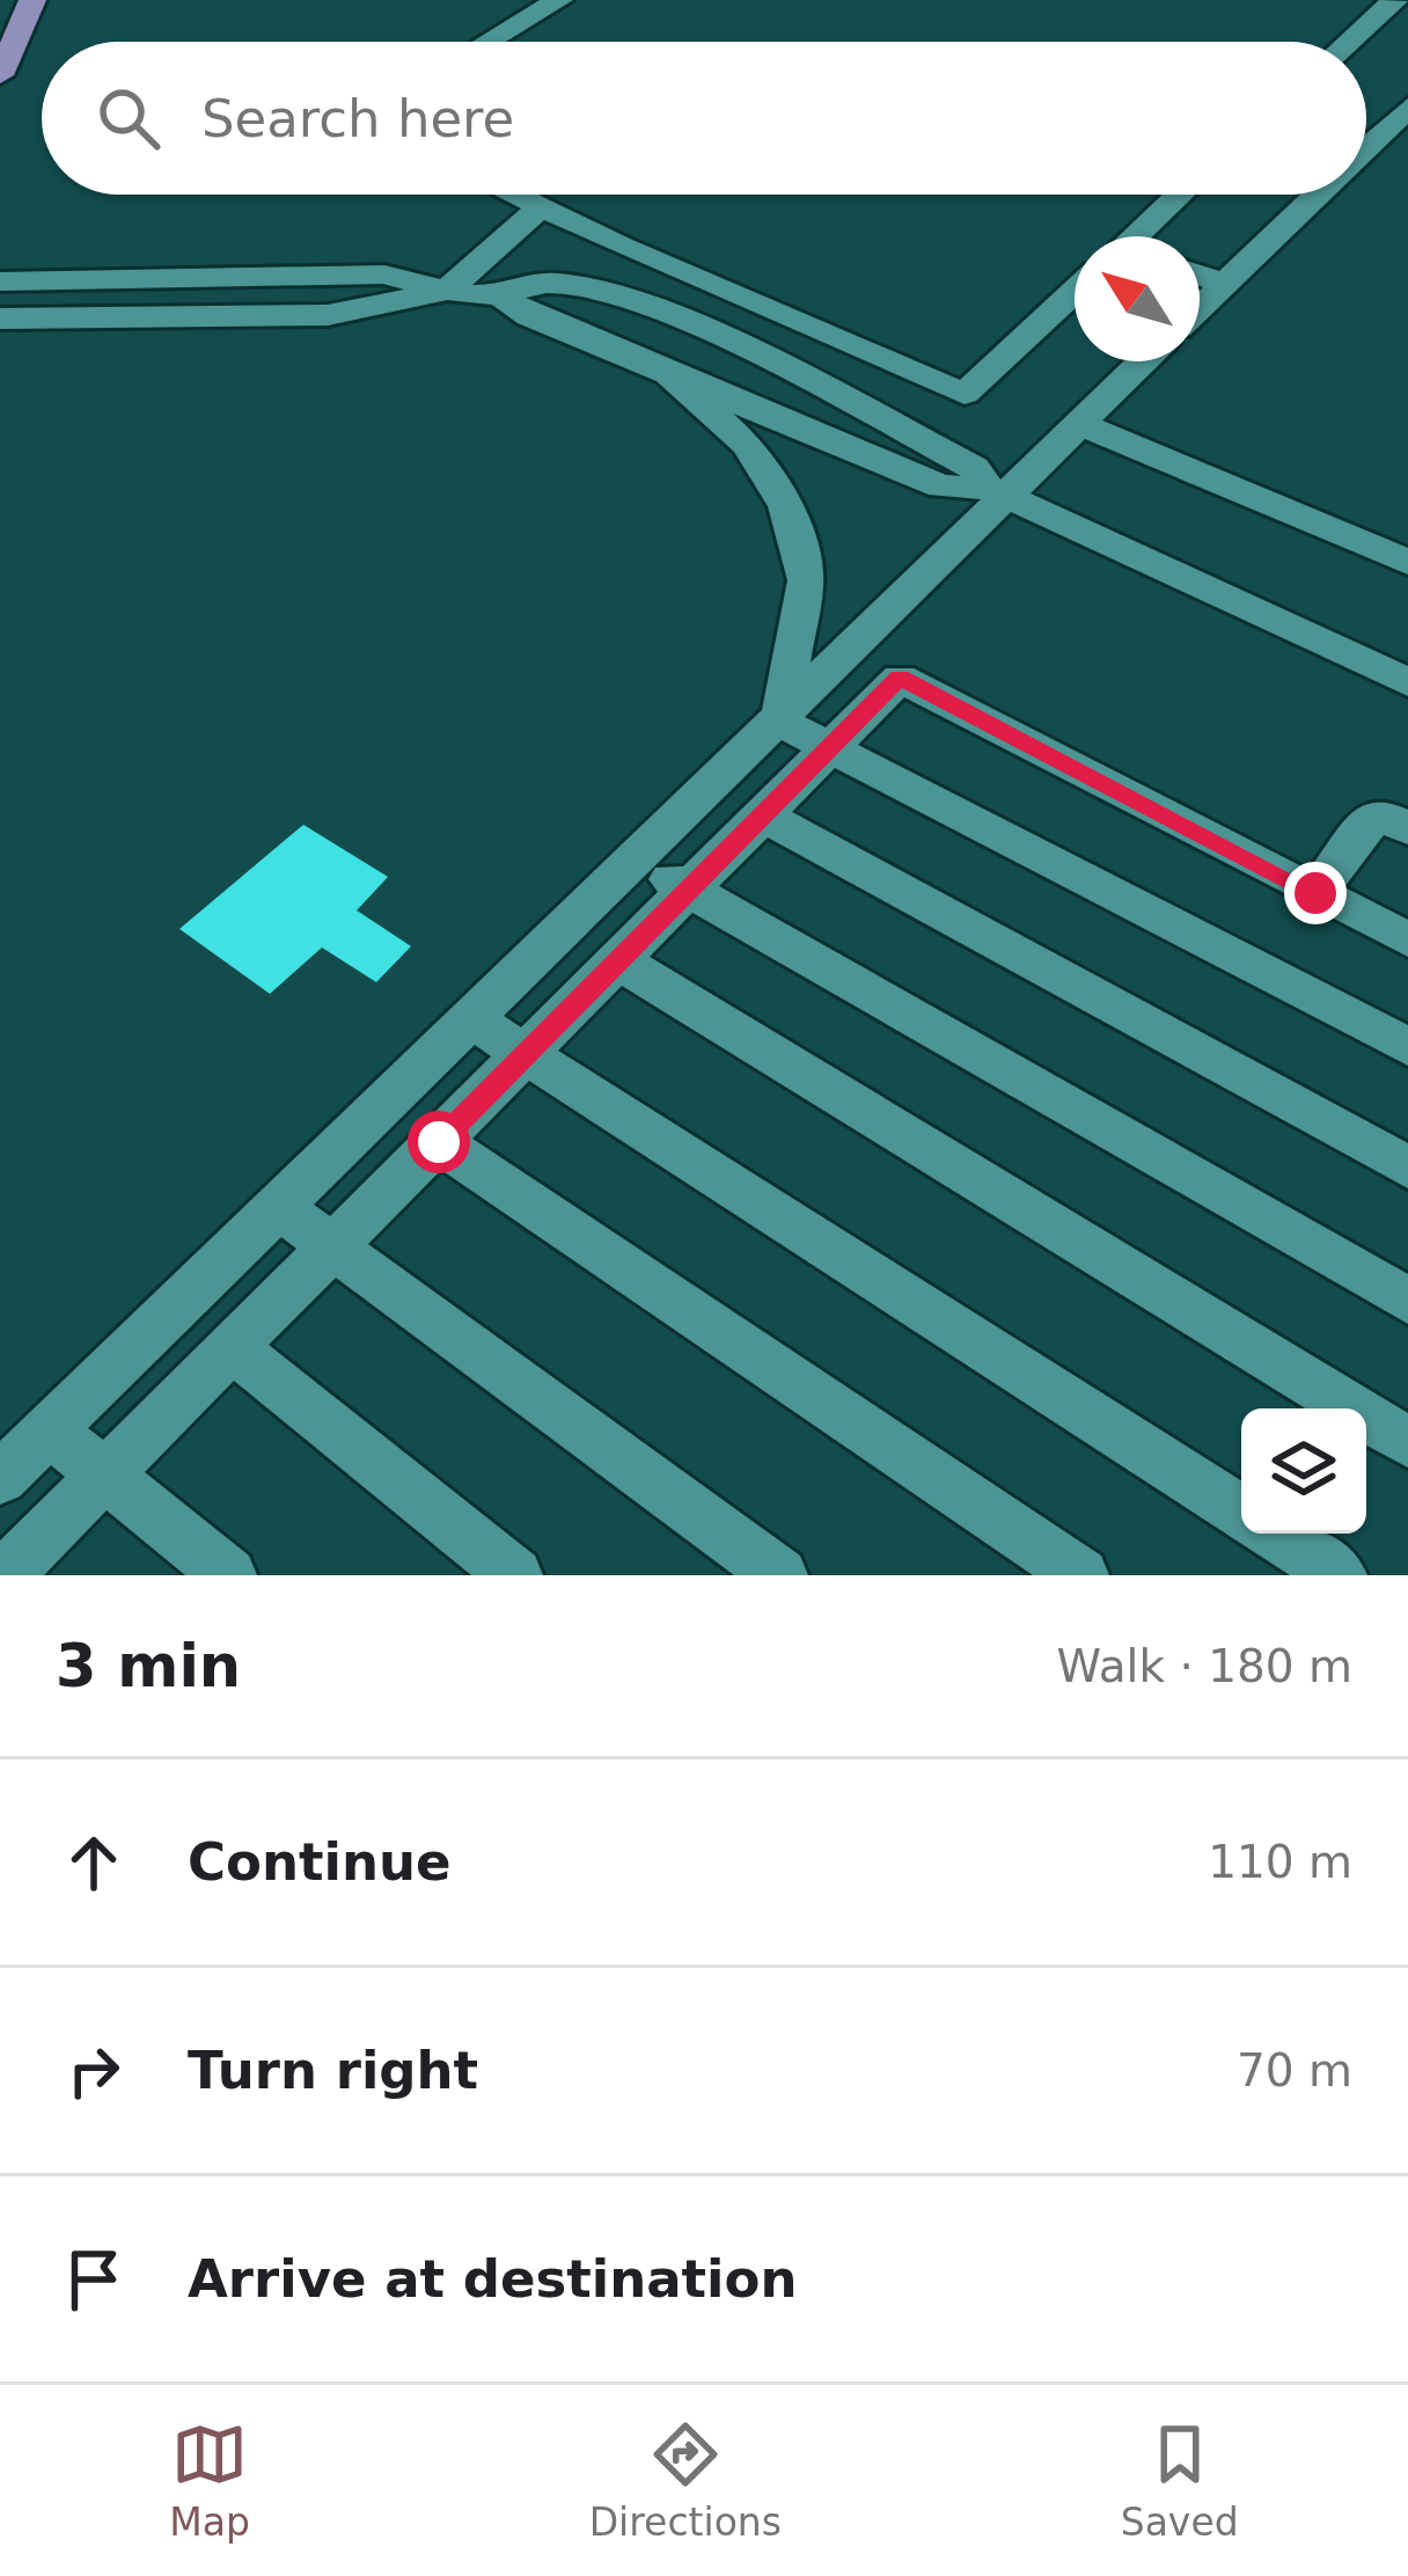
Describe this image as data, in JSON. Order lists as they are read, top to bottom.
{
  "north": "top left",
  "page": {
    "search": "Search here",
    "heading": ["3 min", "Walk · 180 m"],
    "list": [
      ["Continue", "110 m"],
      ["Turn right", "70 m"],
      "Arrive at destination"
    ],
    "nav": ["Map", "Directions", "Saved"]
  }
}
